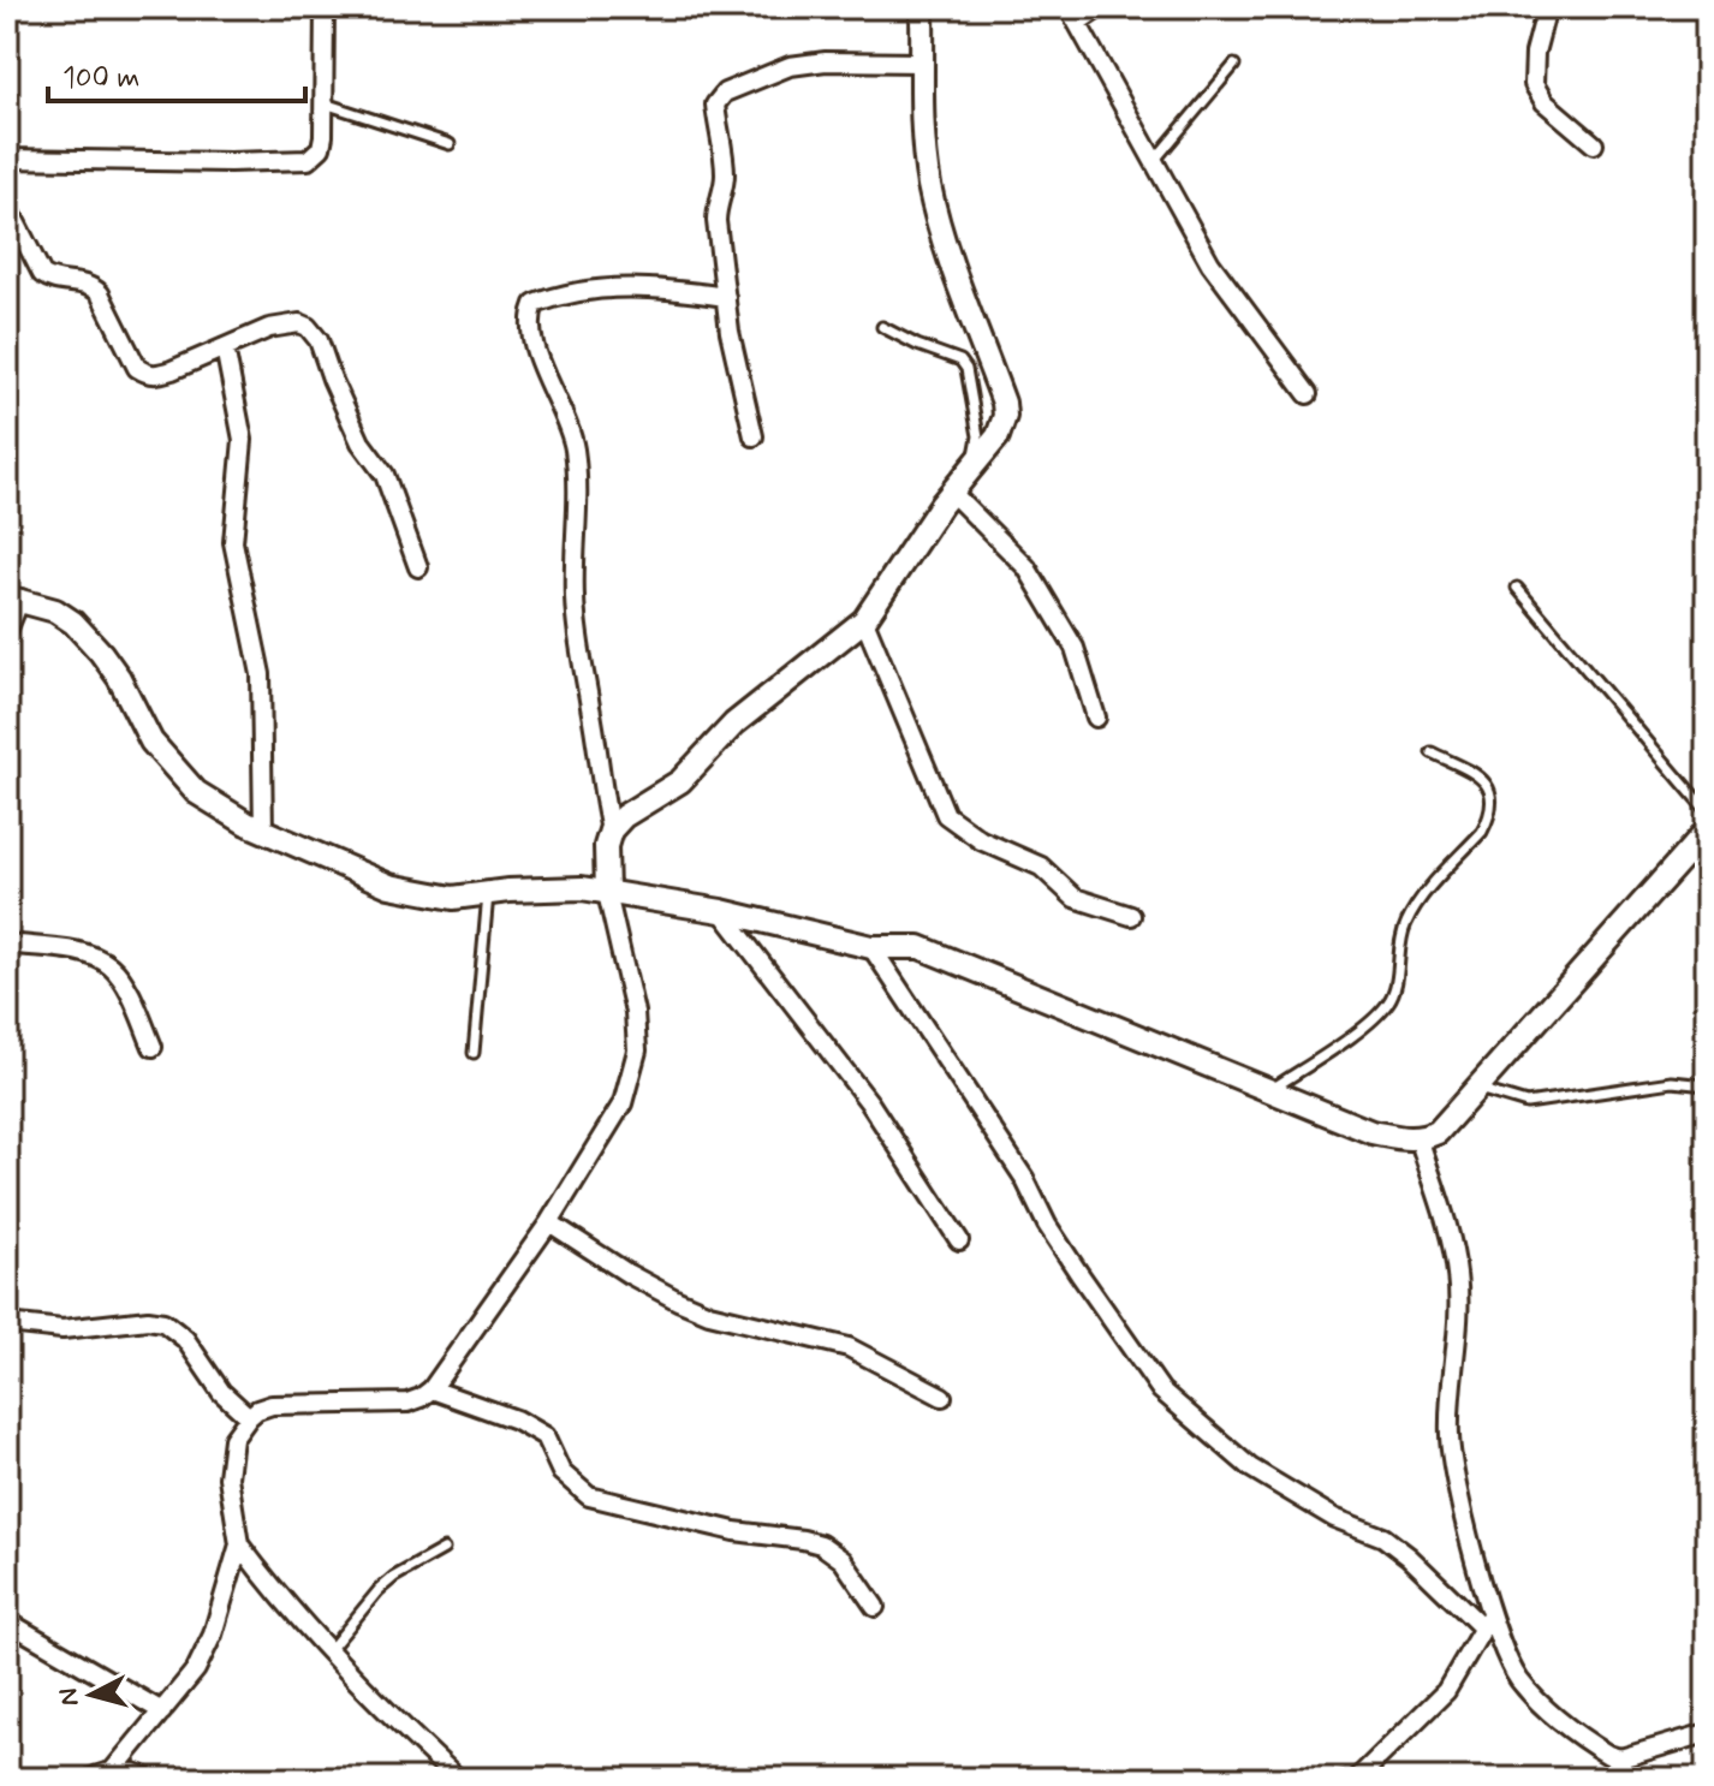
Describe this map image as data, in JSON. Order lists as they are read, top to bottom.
{
  "scale_bar": "100 m",
  "north": "left"
}
